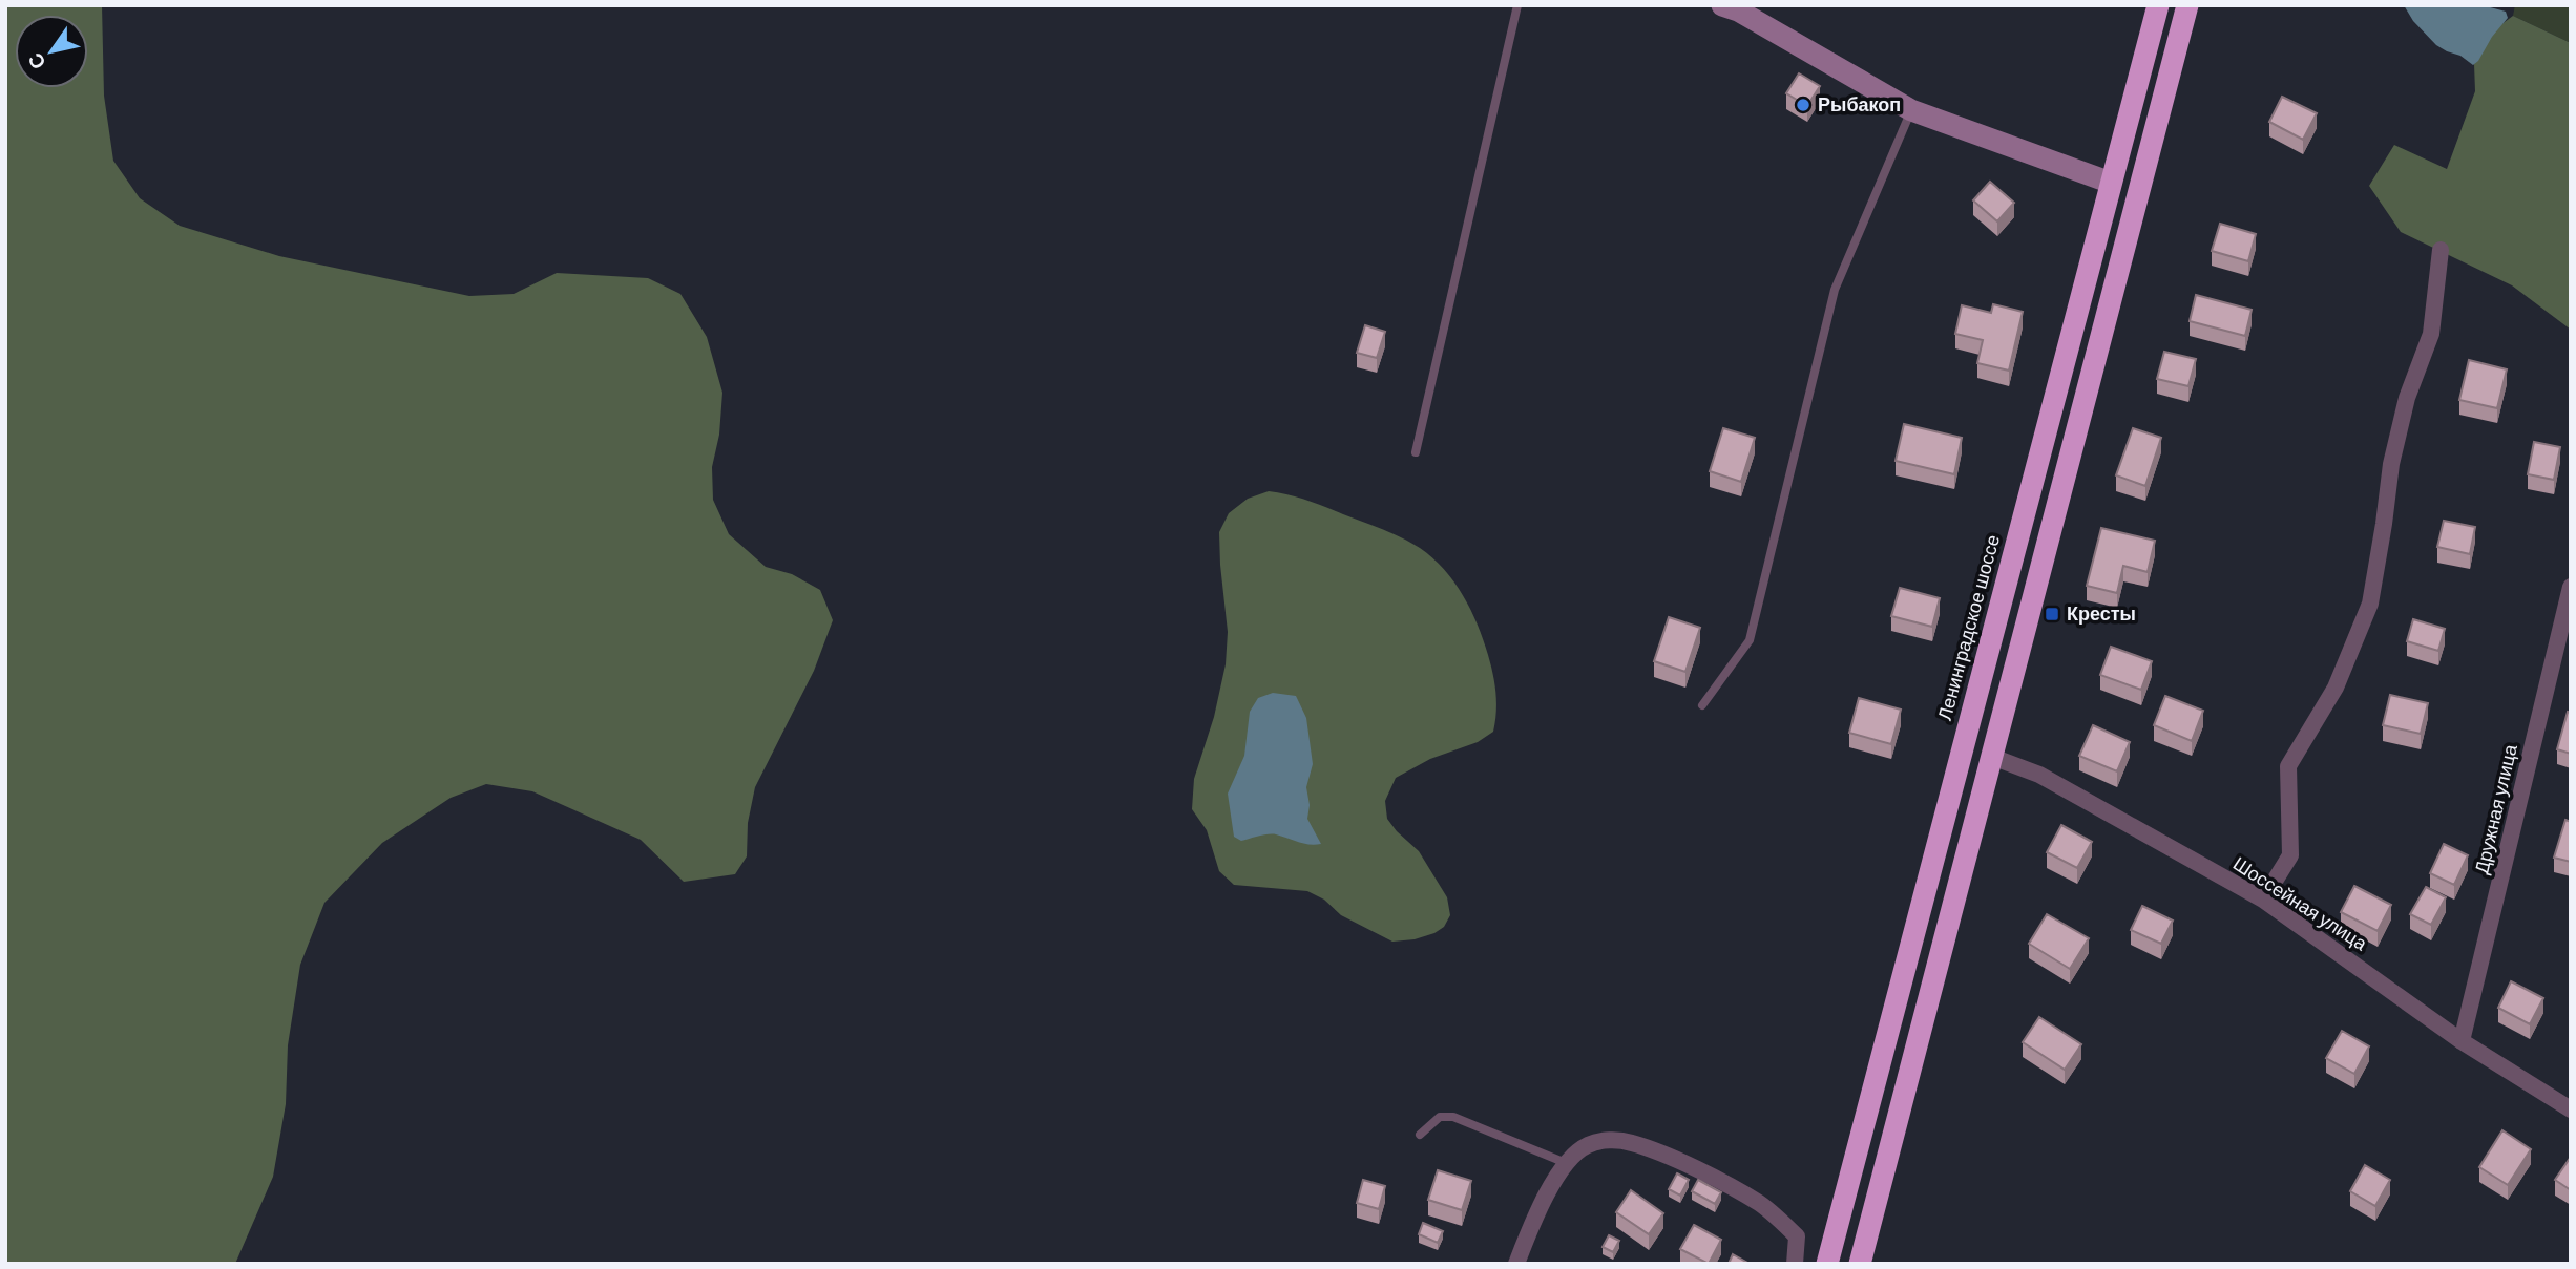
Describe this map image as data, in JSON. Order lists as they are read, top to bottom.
{
  "streets": {
    "highway": ["Ленинградское шоссе"],
    "street": ["Дружная улица", "Шоссейная улица"]
  },
  "crossings": [
    ["Дружная улица", "Шоссейная улица"]
  ],
  "places": {
    "other": ["Рыбакоп"],
    "transit": ["Кресты"]
  },
  "north": "bottom left"
}
